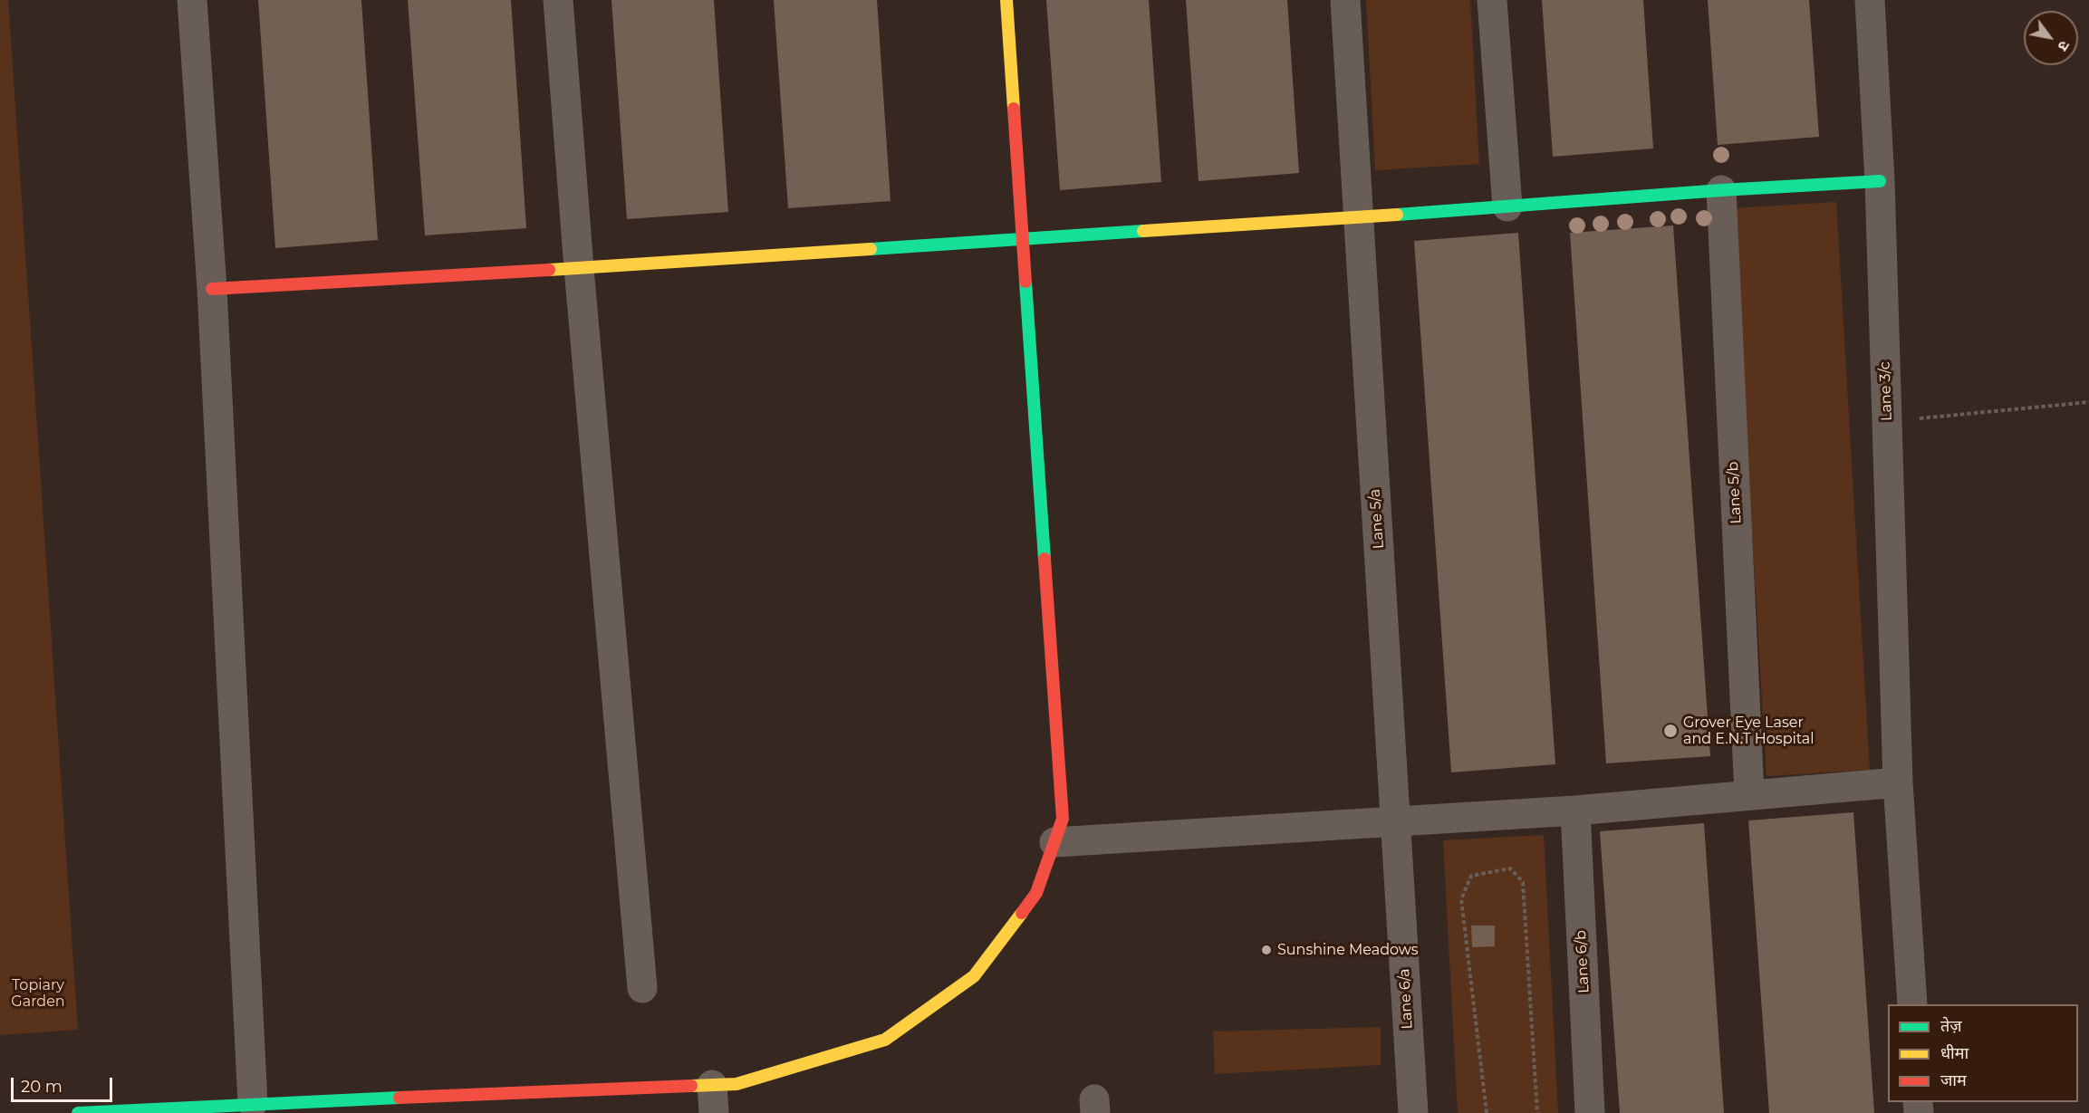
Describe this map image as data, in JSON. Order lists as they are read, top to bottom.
{
  "streets": {
    "street": [
      "Lane 3/c",
      "Lane 5/b",
      "Lane 5/a",
      "Lane 6/b",
      "Lane 6/a"
    ]
  },
  "crossings": [
    ["Lane 5/a", "Lane 6/a"]
  ],
  "parks": ["Topiary Garden"],
  "places": ["Grover Eye Laser and E.N.T Hospital", "Sunshine Meadows"],
  "legend": ["तेज़", "धीमा", "जाम"],
  "scale_bar": "20 m",
  "north": "bottom right"
}
